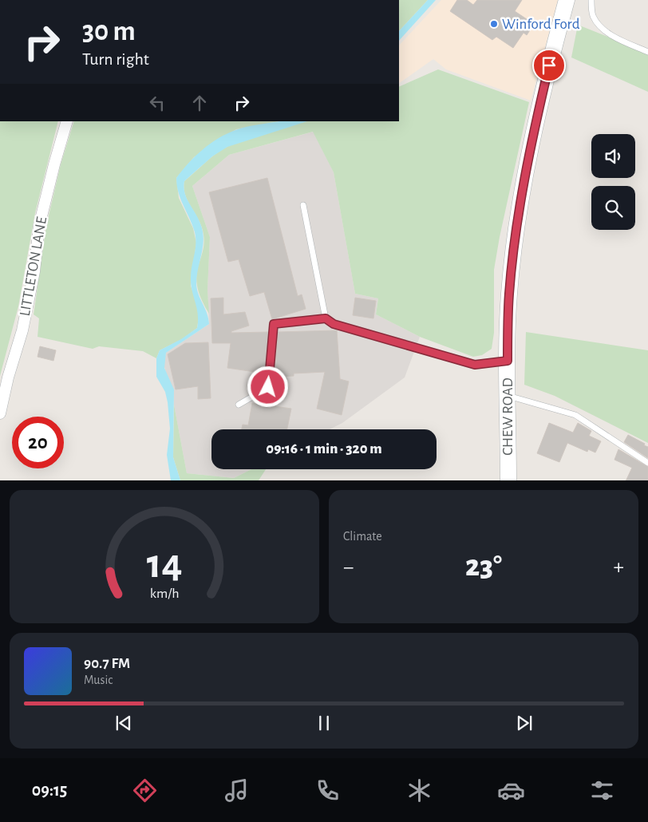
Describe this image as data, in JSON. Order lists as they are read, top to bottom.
{
  "streets": {
    "main road": ["CHEW ROAD"],
    "street": ["LITTLETON LANE"]
  },
  "places": ["Winford Ford"],
  "page": {
    "turn": ["30 m", "Turn right"],
    "limit": "20",
    "trip": "09:16 · 1 min · 320 m",
    "tile": "Climate",
    "heat": ["−", "23°", "+"],
    "song": ["90.7 FM", "Music"],
    "tabs": "09:15",
    "gauge": ["14", "km/h"]
  }
}
